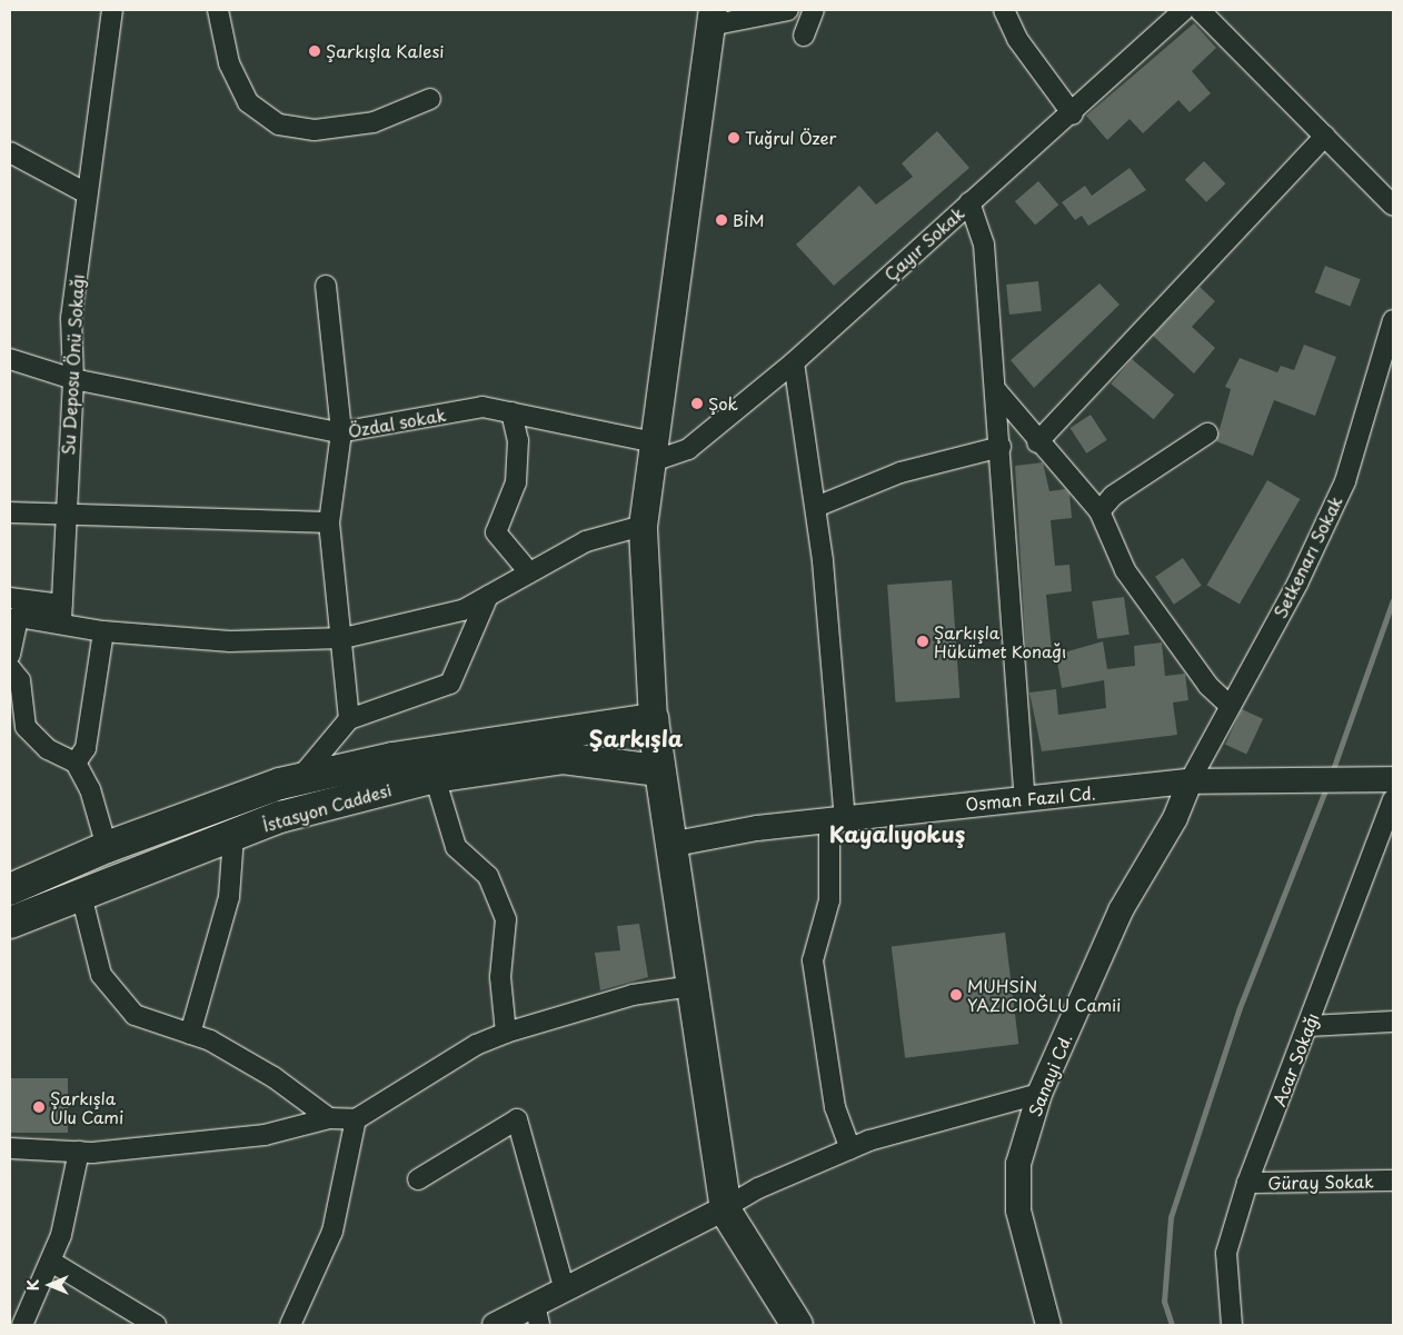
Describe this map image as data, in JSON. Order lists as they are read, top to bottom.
{
  "streets": {
    "main road": ["İstasyon Caddesi"],
    "street": [
      "Çayır Sokak",
      "Su Deposu Önü Sokağı",
      "Özdal sokak",
      "Setkenarı Sokak",
      "Osman Fazıl Cd.",
      "Acar Sokağı",
      "Sanayi Cd.",
      "Güray Sokak"
    ]
  },
  "crossings": [
    ["Çayır Sokak", "Özdal sokak"],
    ["Su Deposu Önü Sokağı", "Özdal sokak"],
    ["Setkenarı Sokak", "Osman Fazıl Cd."],
    ["Setkenarı Sokak", "Sanayi Cd."],
    ["Osman Fazıl Cd.", "Acar Sokağı"],
    ["Osman Fazıl Cd.", "Sanayi Cd."],
    ["Acar Sokağı", "Güray Sokak"]
  ],
  "districts": ["Şarkışla", "Kayalıyokuş"],
  "places": [
    "Şarkışla Kalesi",
    "Tuğrul Özer",
    "BİM",
    "Şok",
    "Şarkışla Hükümet Konağı",
    "MUHSİN YAZICIOĞLU Camii",
    "Şarkışla Ulu Cami"
  ],
  "north": "left"
}
